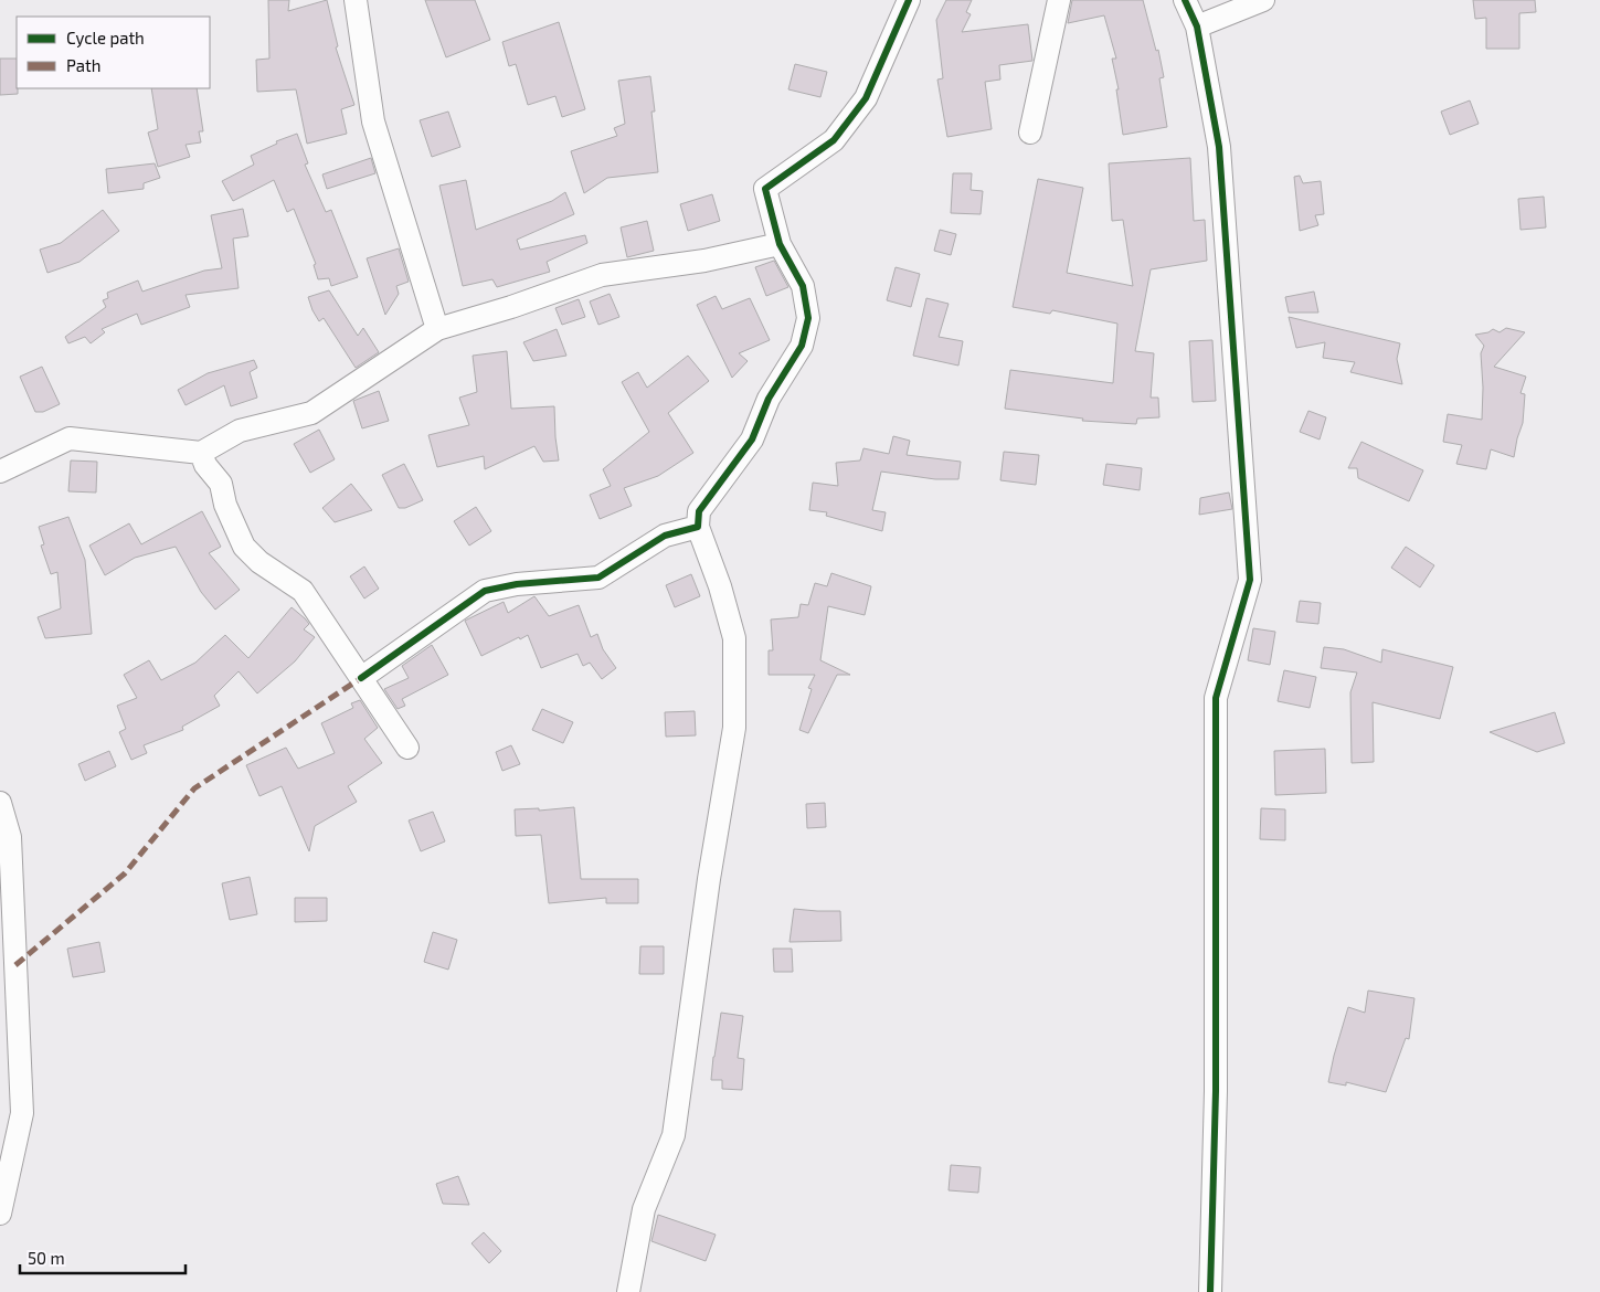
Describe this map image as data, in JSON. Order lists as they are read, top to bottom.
{
  "legend": ["Cycle path", "Path"],
  "scale_bar": "50 m"
}
